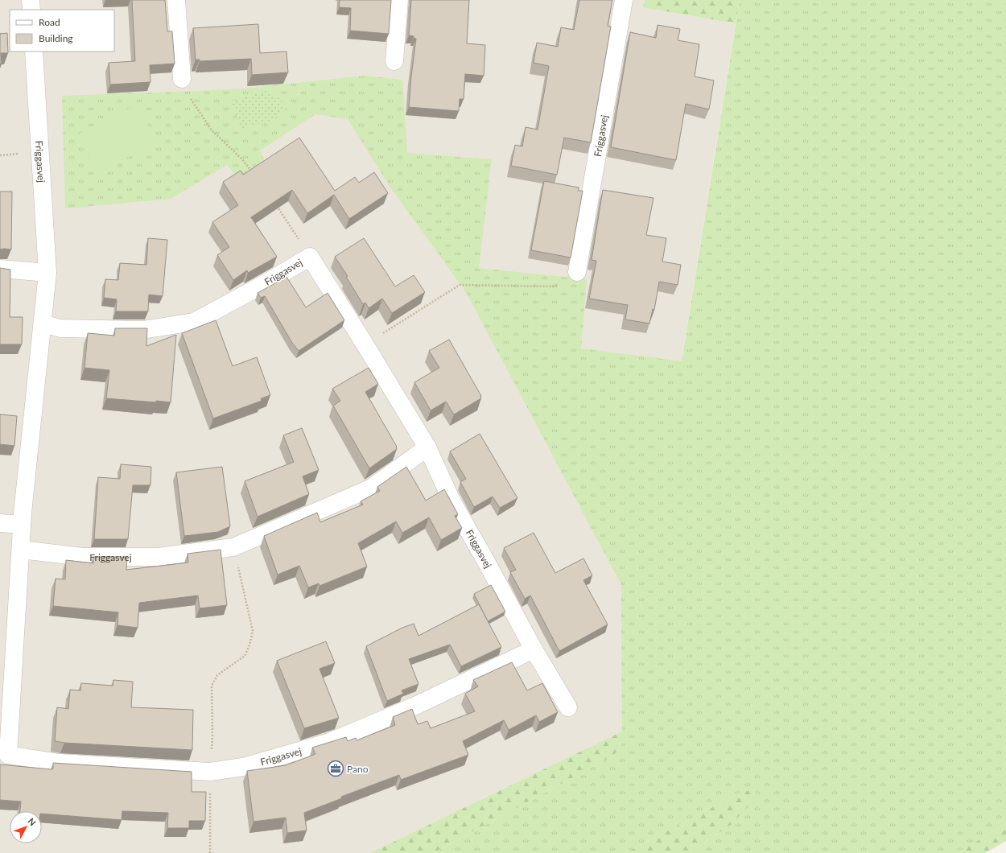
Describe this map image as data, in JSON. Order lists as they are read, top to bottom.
{
  "streets": {
    "street": ["Friggasvej"]
  },
  "places": {
    "office": ["Pano"]
  },
  "legend": ["Road", "Building"],
  "north": "top right"
}
